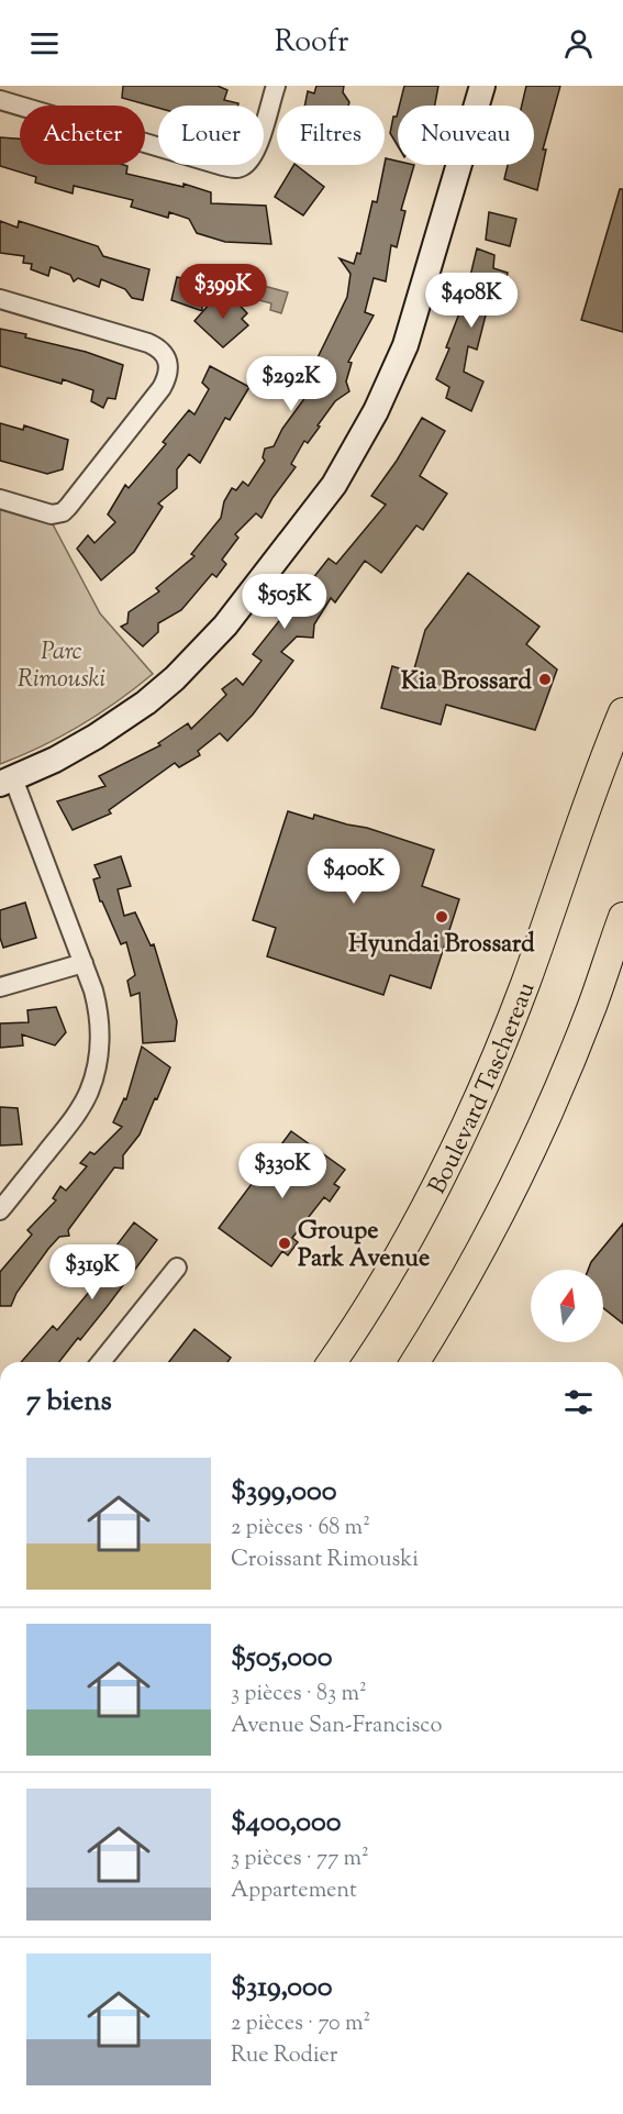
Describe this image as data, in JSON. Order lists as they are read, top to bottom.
{
  "streets": {
    "main road": ["Boulevard Taschereau"]
  },
  "parks": ["Parc Rimouski"],
  "places": ["Kia Brossard", "Hyundai Brossard", "Groupe Park Avenue"],
  "north": "top",
  "page": {
    "header": "Roofr",
    "chip": [
      "Acheter",
      "Louer",
      "Filtres",
      "Nouveau"
    ],
    "price": [
      "$399K",
      "$408K",
      "$292K",
      "$505K",
      "$400K",
      "$330K",
      "$319K"
    ],
    "heading": "7 biens",
    "list": [
      {
        "name": "$399,000",
        "note": "2 pièces · 68 m² · Croissant Rimouski"
      },
      {
        "name": "$505,000",
        "note": "3 pièces · 83 m² · Avenue San-Francisco"
      },
      {
        "name": "$400,000",
        "note": "3 pièces · 77 m² · Appartement"
      },
      {
        "name": "$319,000",
        "note": "2 pièces · 70 m² · Rue Rodier"
      }
    ]
  }
}
